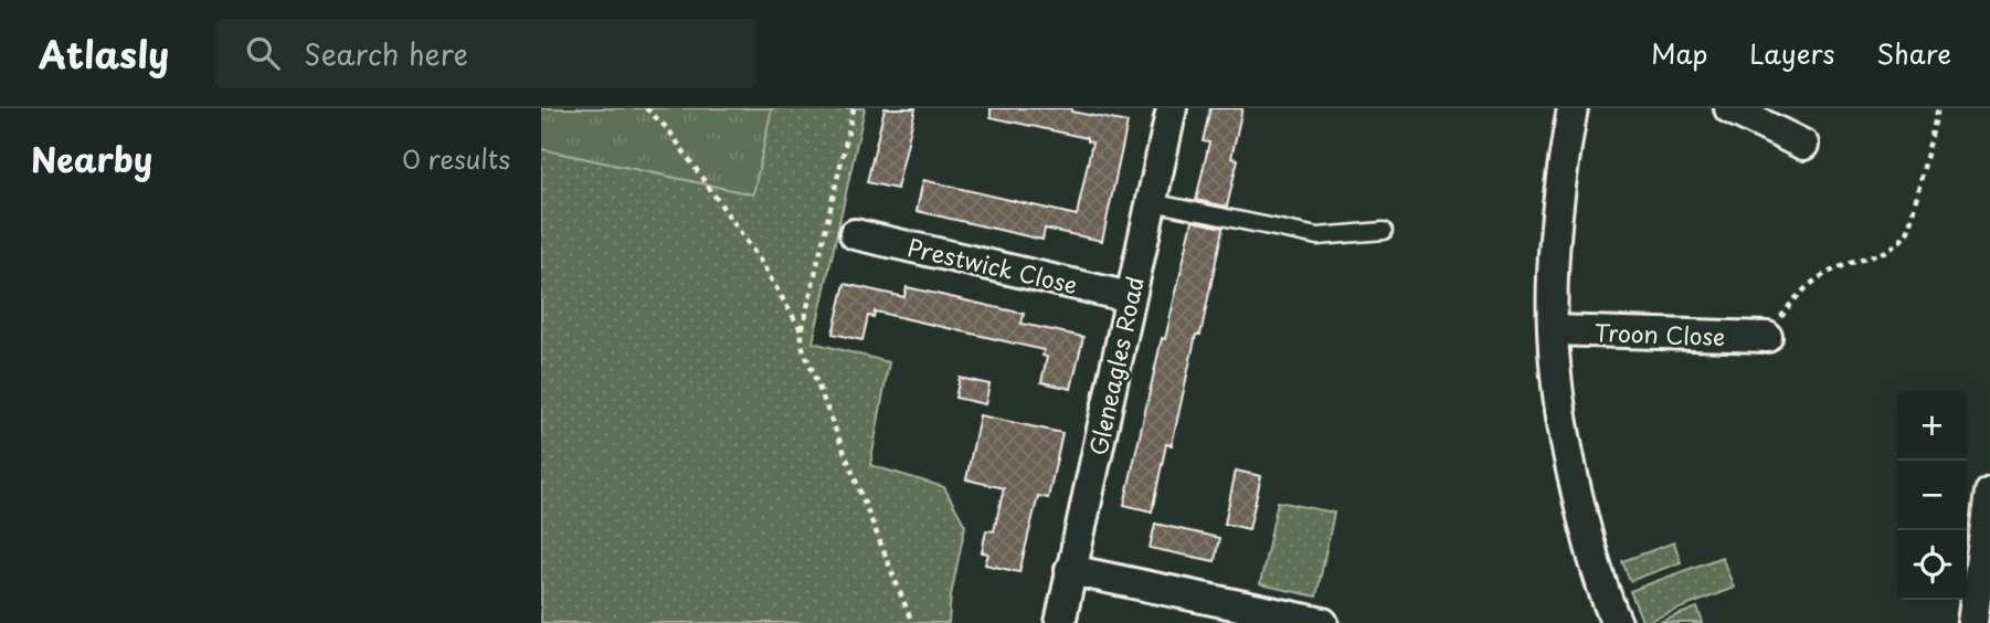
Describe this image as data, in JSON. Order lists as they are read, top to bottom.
{
  "streets": {
    "street": ["Prestwick Close", "Troon Close", "Gleneagles Road"]
  },
  "crossings": [
    ["Prestwick Close", "Gleneagles Road"]
  ],
  "page": {
    "header": "Atlasly",
    "search": "Search here",
    "nav": ["Map", "Layers", "Share"],
    "heading": ["Nearby", "0 results"],
    "map_buttons": ["+", "−"]
  }
}
